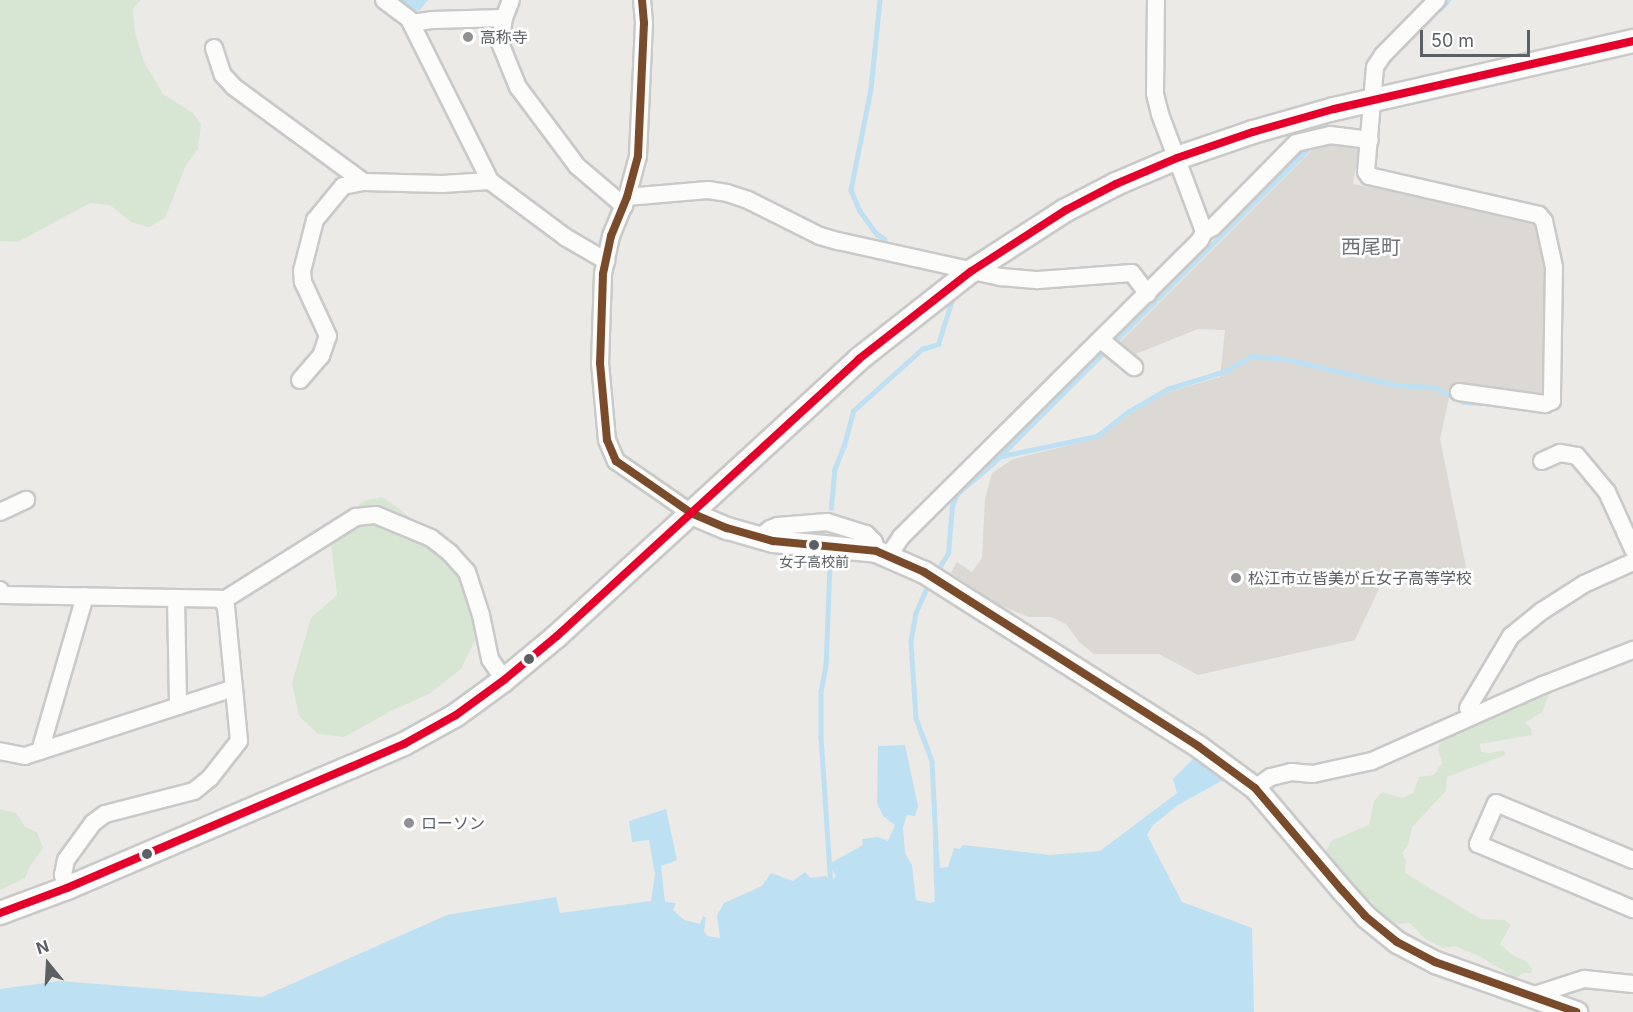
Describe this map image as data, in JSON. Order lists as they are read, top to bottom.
{
  "districts": ["西尾町"],
  "places": [
    "高称寺",
    "女子高校前",
    "松江市立皆美が丘女子高等学校",
    "ローソン"
  ],
  "scale_bar": "50 m",
  "north": "top"
}
